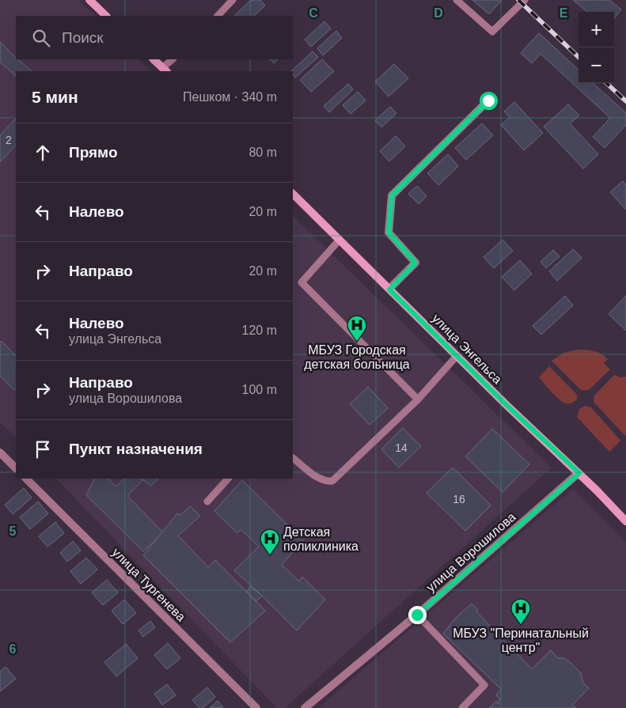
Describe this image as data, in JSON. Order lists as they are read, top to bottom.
{
  "streets": {
    "main road": ["улица Энгельса"],
    "street": ["улица Ворошилова", "улица Тургенева"]
  },
  "crossings": [
    ["улица Энгельса", "улица Ворошилова"]
  ],
  "places": {
    "hospital": ["МБУЗ Городская детская больница", "Детская поликлиника", "МБУЗ \"Перинатальный центр\""]
  },
  "house_numbers": ["2", "14", "16"],
  "page": {
    "map_buttons": ["+", "−"],
    "search": "Поиск",
    "heading": ["5 мин", "Пешком · 340 m"],
    "list": [
      ["Прямо", "80 m"],
      ["Налево", "20 m"],
      ["Направо", "20 m"],
      ["Налево", "улица Энгельса", "120 m"],
      ["Направо", "улица Ворошилова", "100 m"],
      "Пункт назначения"
    ]
  },
  "grid": {
    "columns": ["C", "D", "E"],
    "rows": ["5", "6"]
  }
}
